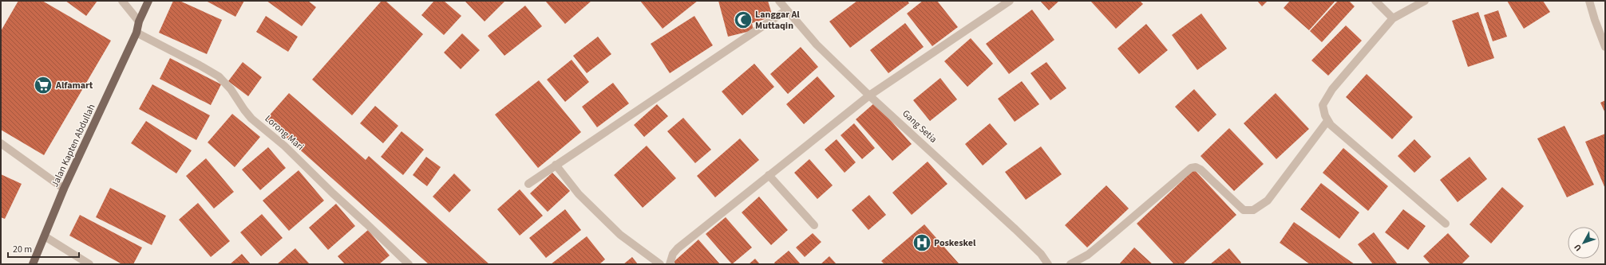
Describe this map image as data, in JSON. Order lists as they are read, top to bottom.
{
  "streets": {
    "main road": ["Jalan Kapten Abdullah"],
    "street": ["Gang Setia", "Lorong Mari"]
  },
  "crossings": [
    ["Lorong Mari", "Jalan Kapten Abdullah"]
  ],
  "places": {
    "mosque": ["Langgar Al Muttaqin"],
    "supermarket": ["Alfamart"],
    "hospital": ["Poskeskel"]
  },
  "scale_bar": "20 m",
  "north": "bottom left"
}
